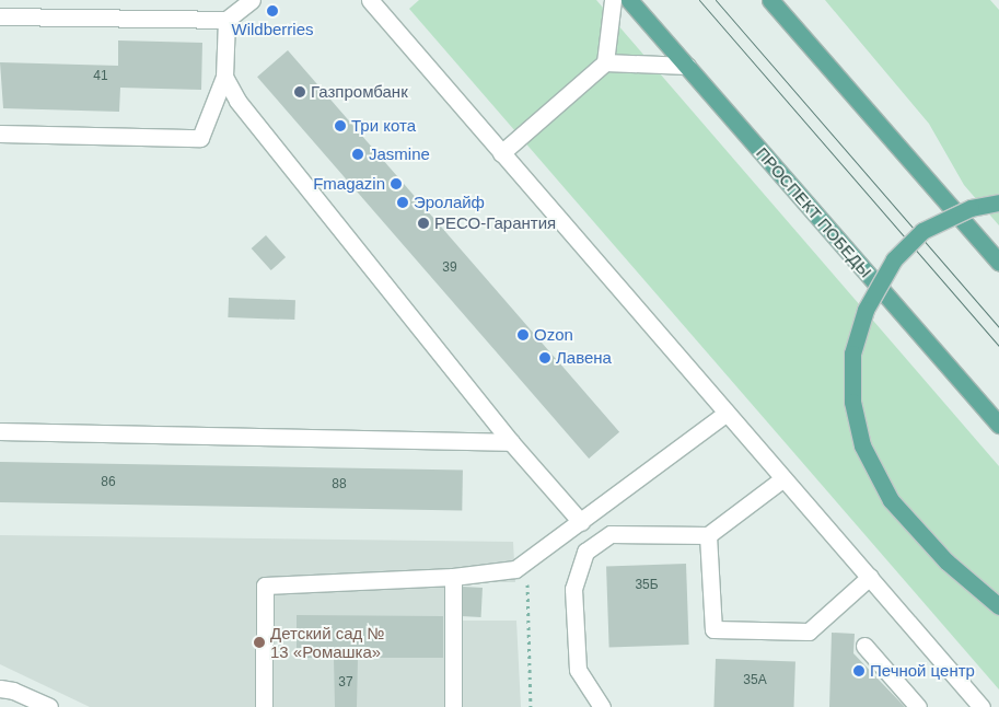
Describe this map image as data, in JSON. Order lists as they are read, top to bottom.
{
  "streets": {
    "main road": ["ПРОСПЕКТ ПОБЕДЫ"]
  },
  "places": [
    "Wildberries",
    "Газпромбанк",
    "Три кота",
    "Jasmine",
    "Fmagazin",
    "Эролайф",
    "РЕСО-Гарантия",
    "Ozon",
    "Лавена",
    "Детский сад № 13 «Ромашка»",
    "Печной центр"
  ],
  "house_numbers": [
    "41",
    "39",
    "86",
    "88",
    "35Б",
    "35А",
    "37"
  ]
}
